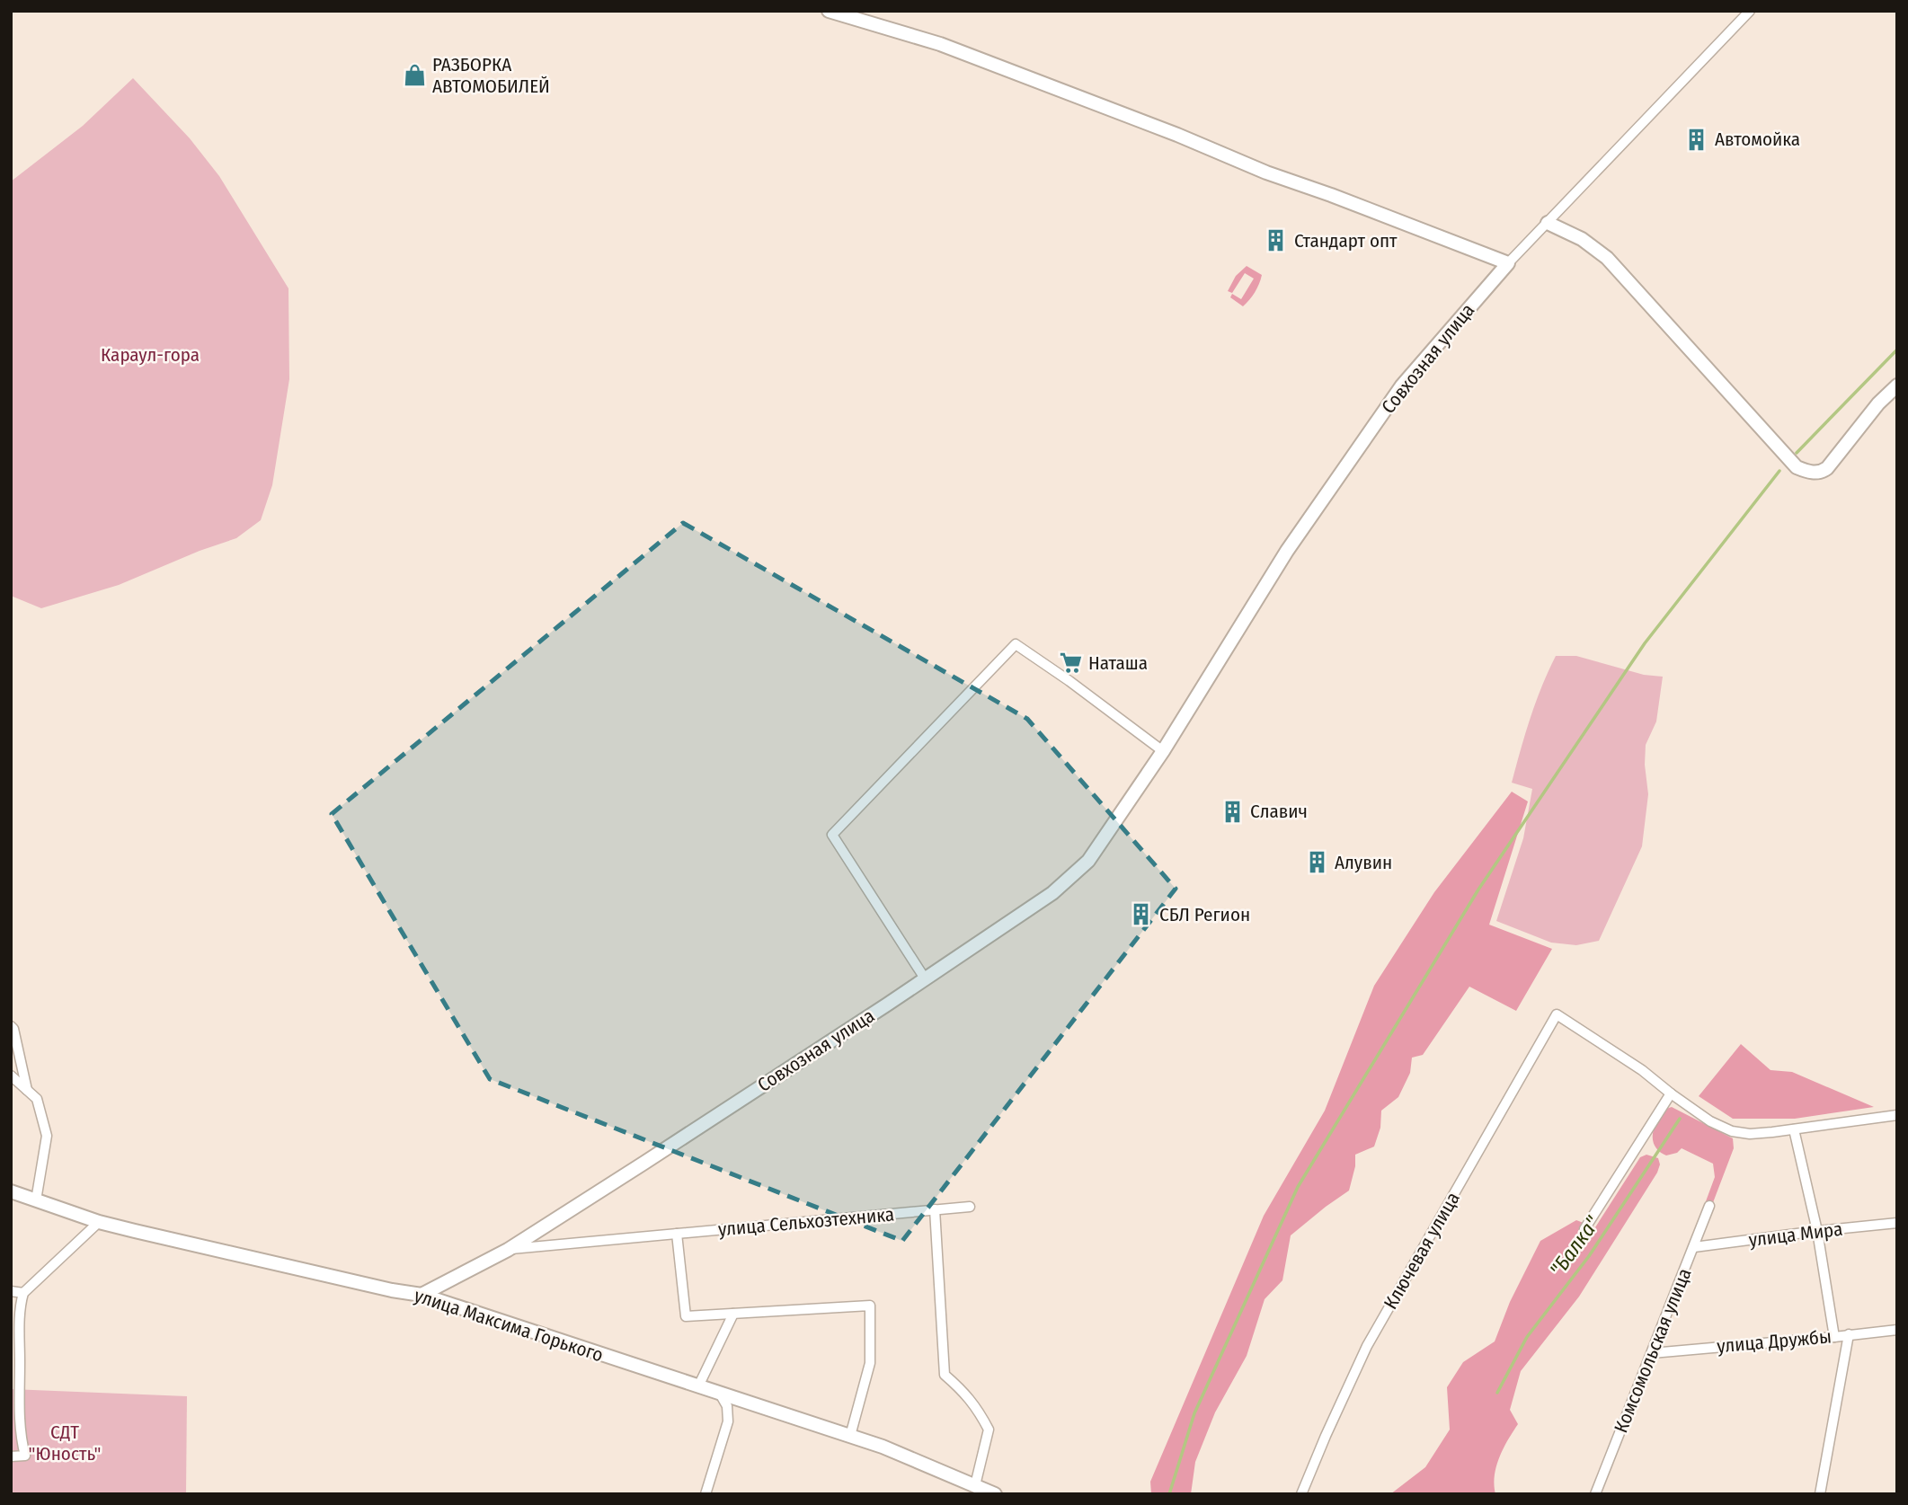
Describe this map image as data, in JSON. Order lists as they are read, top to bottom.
{
  "streets": {
    "street": [
      "Совхозная улица",
      "улица Сельхозтехника",
      "улица Мира",
      "Ключевая улица",
      "улица Максима Горького",
      "улица Дружбы",
      "Комсомольская улица"
    ]
  },
  "crossings": [
    ["Совхозная улица", "улица Сельхозтехника"],
    ["Совхозная улица", "улица Максима Горького"],
    ["улица Мира", "Комсомольская улица"],
    ["улица Дружбы", "Комсомольская улица"]
  ],
  "water": ["\"Балка\""],
  "parks": ["Караул-гора", "СДТ \"Юность\""],
  "places": {
    "shop": ["РАЗБОРКА АВТОМОБИЛЕЙ"],
    "building": [
      "Автомойка",
      "Стандарт опт",
      "Славич",
      "Алувин",
      "СБЛ Регион"
    ],
    "supermarket": ["Наташа"]
  }
}
